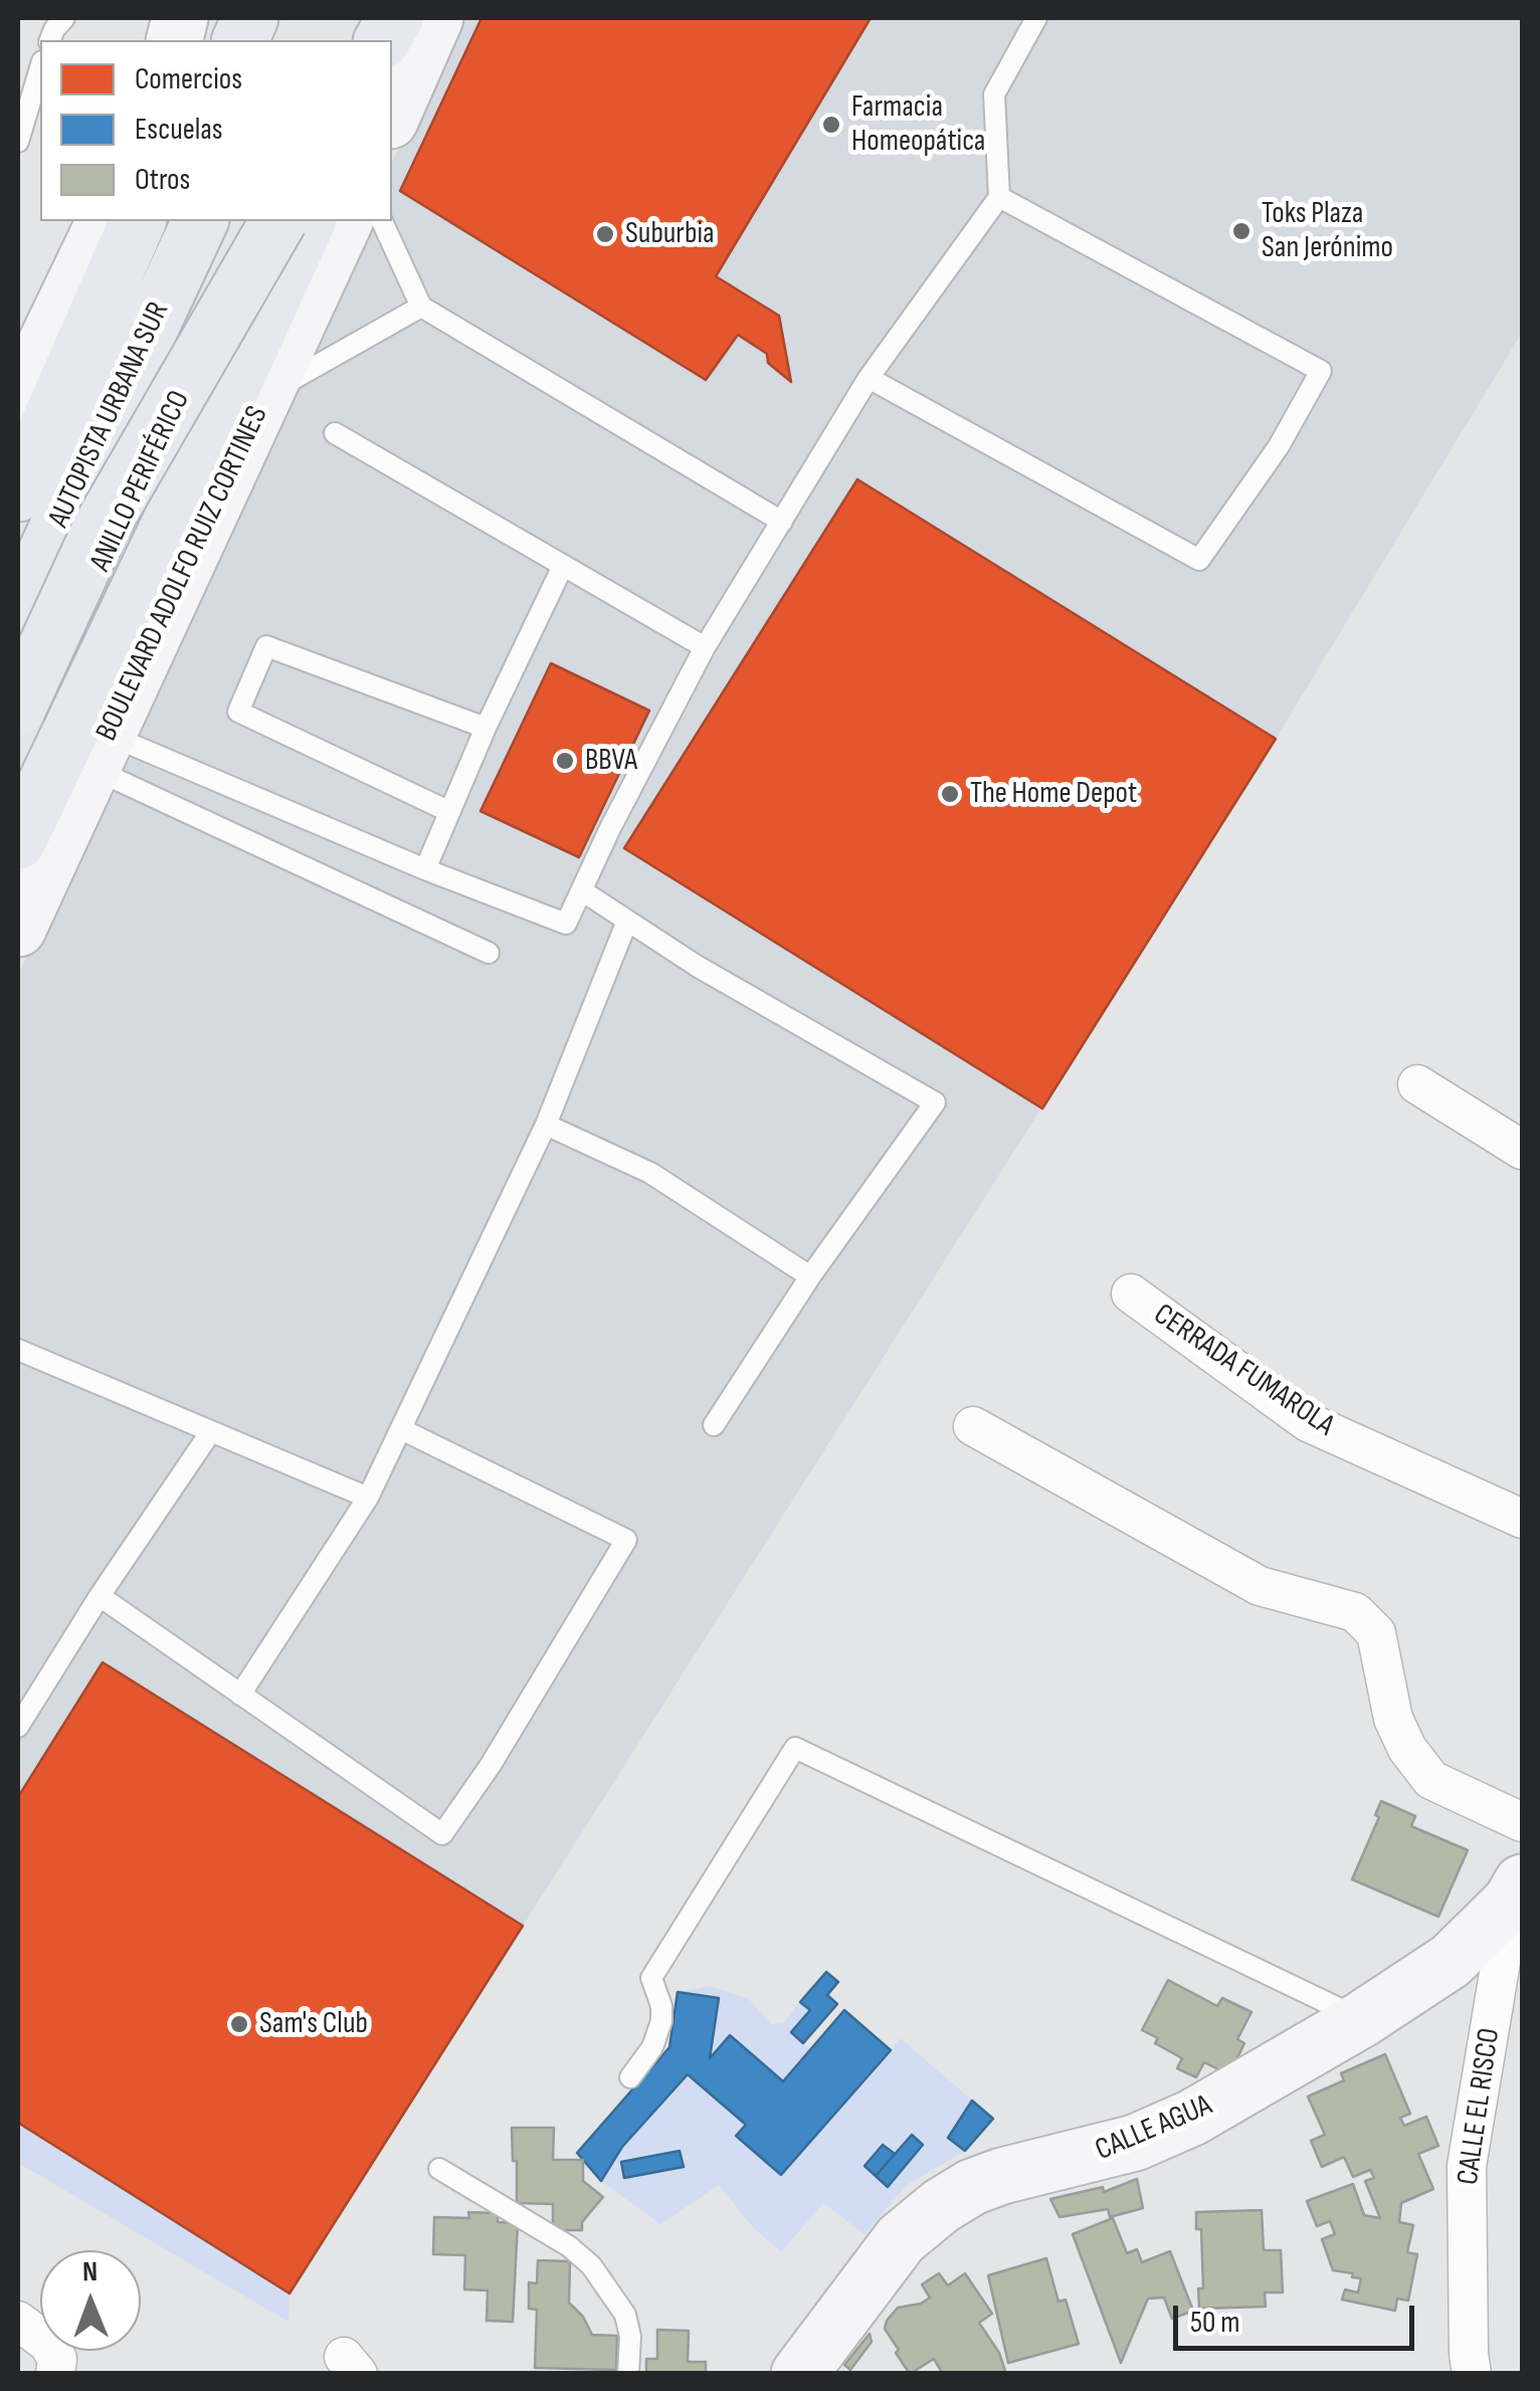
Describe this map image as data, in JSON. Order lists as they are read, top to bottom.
{
  "streets": {
    "highway": ["AUTOPISTA URBANA SUR", "ANILLO PERIFÉRICO"],
    "main road": ["BOULEVARD ADOLFO RUIZ CORTINES", "CALLE AGUA"],
    "street": ["CERRADA FUMAROLA", "CALLE EL RISCO"]
  },
  "crossings": [
    ["CALLE EL RISCO", "CALLE AGUA"]
  ],
  "places": [
    "Farmacia Homeopática",
    "Toks Plaza San Jerónimo",
    "Suburbia",
    "BBVA",
    "The Home Depot",
    "Sam's Club"
  ],
  "legend": ["Comercios", "Escuelas", "Otros"],
  "scale_bar": "50 m",
  "north": "top"
}
